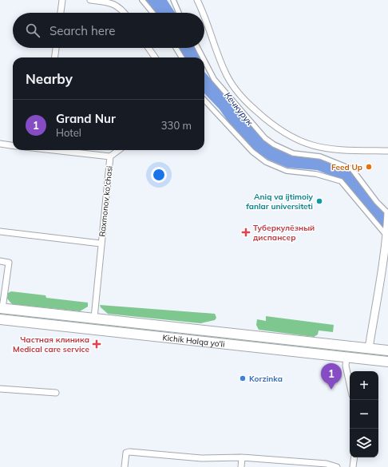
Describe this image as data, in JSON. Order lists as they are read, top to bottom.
{
  "streets": {
    "highway": ["Kichik Halqa yo'li"],
    "street": ["Raxmonov ko'chasi"]
  },
  "crossings": [
    ["Raxmonov ko'chasi", "Kichik Halqa yo'li"]
  ],
  "water": ["Кечкурук"],
  "places": {
    "other": ["Feed Up", "Aniq va ijtimoiy fanlar universiteti", "Korzinka"],
    "health": ["Туберкулёзный диспансер", "Частная клиника Medical care service"]
  },
  "page": {
    "search": "Search here",
    "heading": "Nearby",
    "list": [
      {
        "mark": "1",
        "name": "Grand Nur",
        "note": "Hotel",
        "value": "330 m"
      }
    ],
    "pins": "1",
    "map_buttons": ["+", "−"]
  }
}
